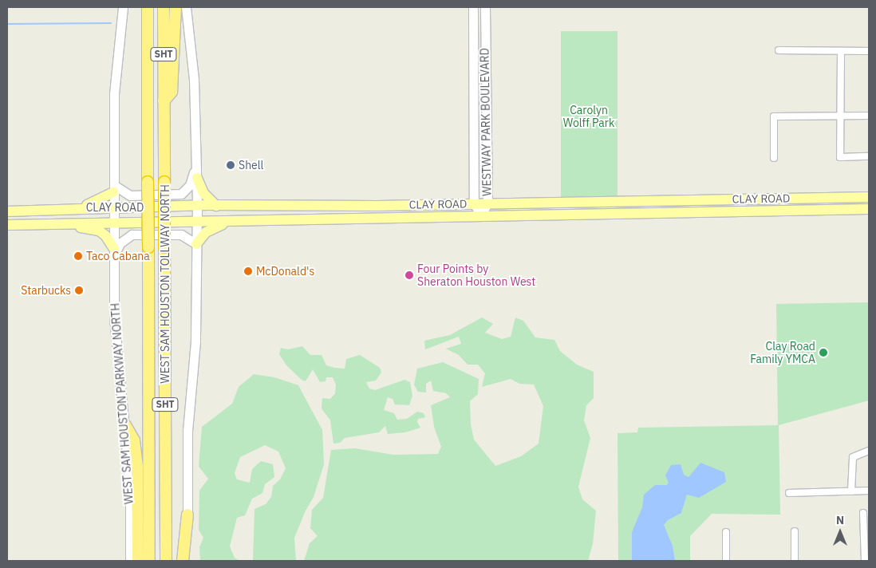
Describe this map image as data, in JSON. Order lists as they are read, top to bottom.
{
  "streets": {
    "highway": ["SHT", "WEST SAM HOUSTON TOLLWAY NORTH"],
    "main road": ["WESTWAY PARK BOULEVARD", "CLAY ROAD", "WEST SAM HOUSTON PARKWAY NORTH"]
  },
  "crossings": [
    ["WESTWAY PARK BOULEVARD", "CLAY ROAD"],
    ["CLAY ROAD", "WEST SAM HOUSTON PARKWAY NORTH"]
  ],
  "parks": ["Carolyn Wolff Park"],
  "places": [
    "Shell",
    "Taco Cabana",
    "McDonald's",
    "Four Points by Sheraton Houston West",
    "Starbucks",
    "Clay Road Family YMCA"
  ],
  "north": "top"
}
